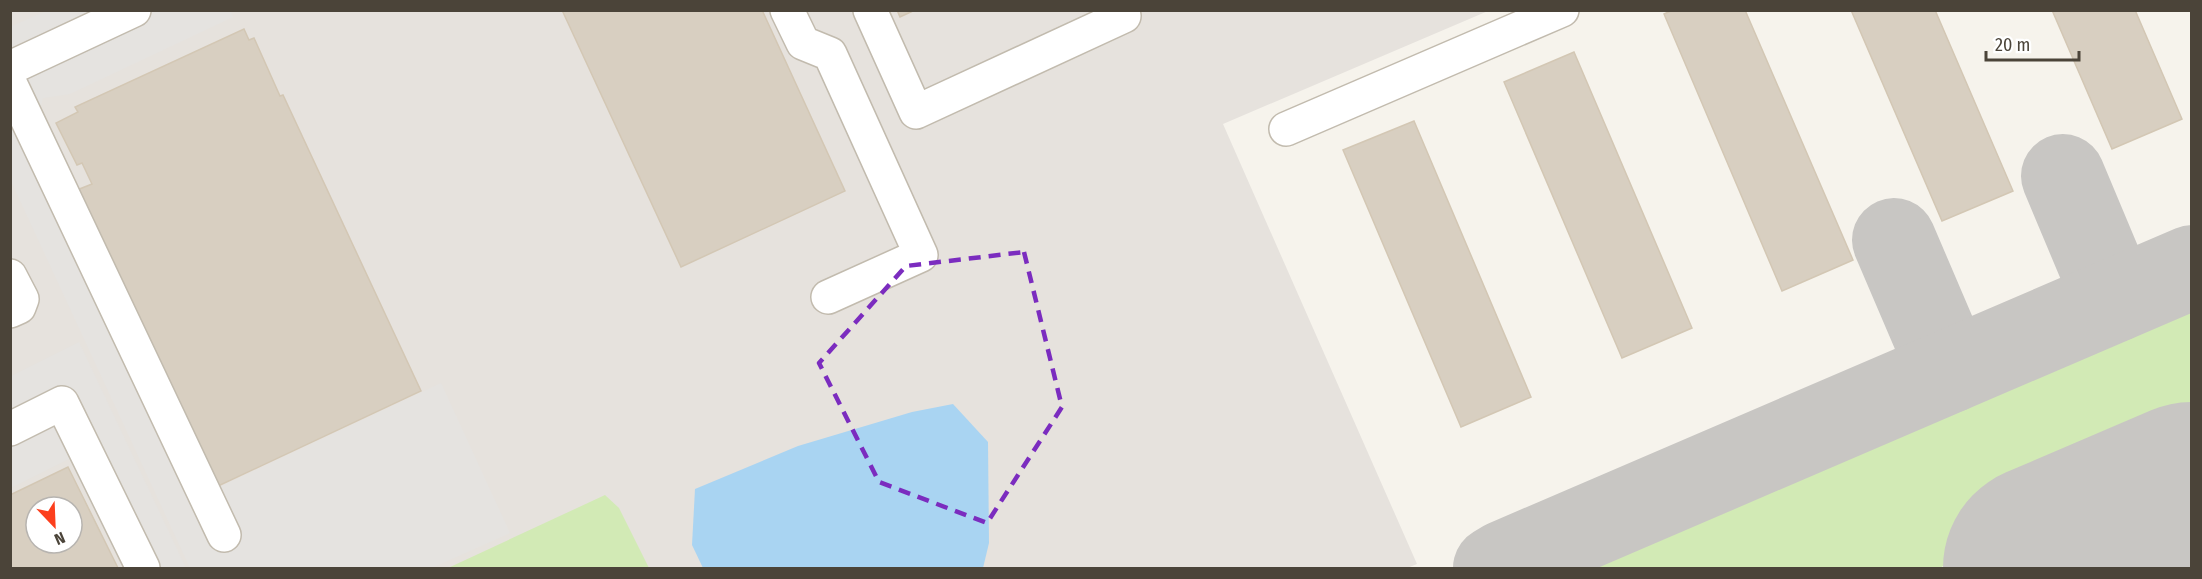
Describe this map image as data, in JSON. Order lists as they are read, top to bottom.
{
  "scale_bar": "20 m",
  "north": "bottom right"
}
